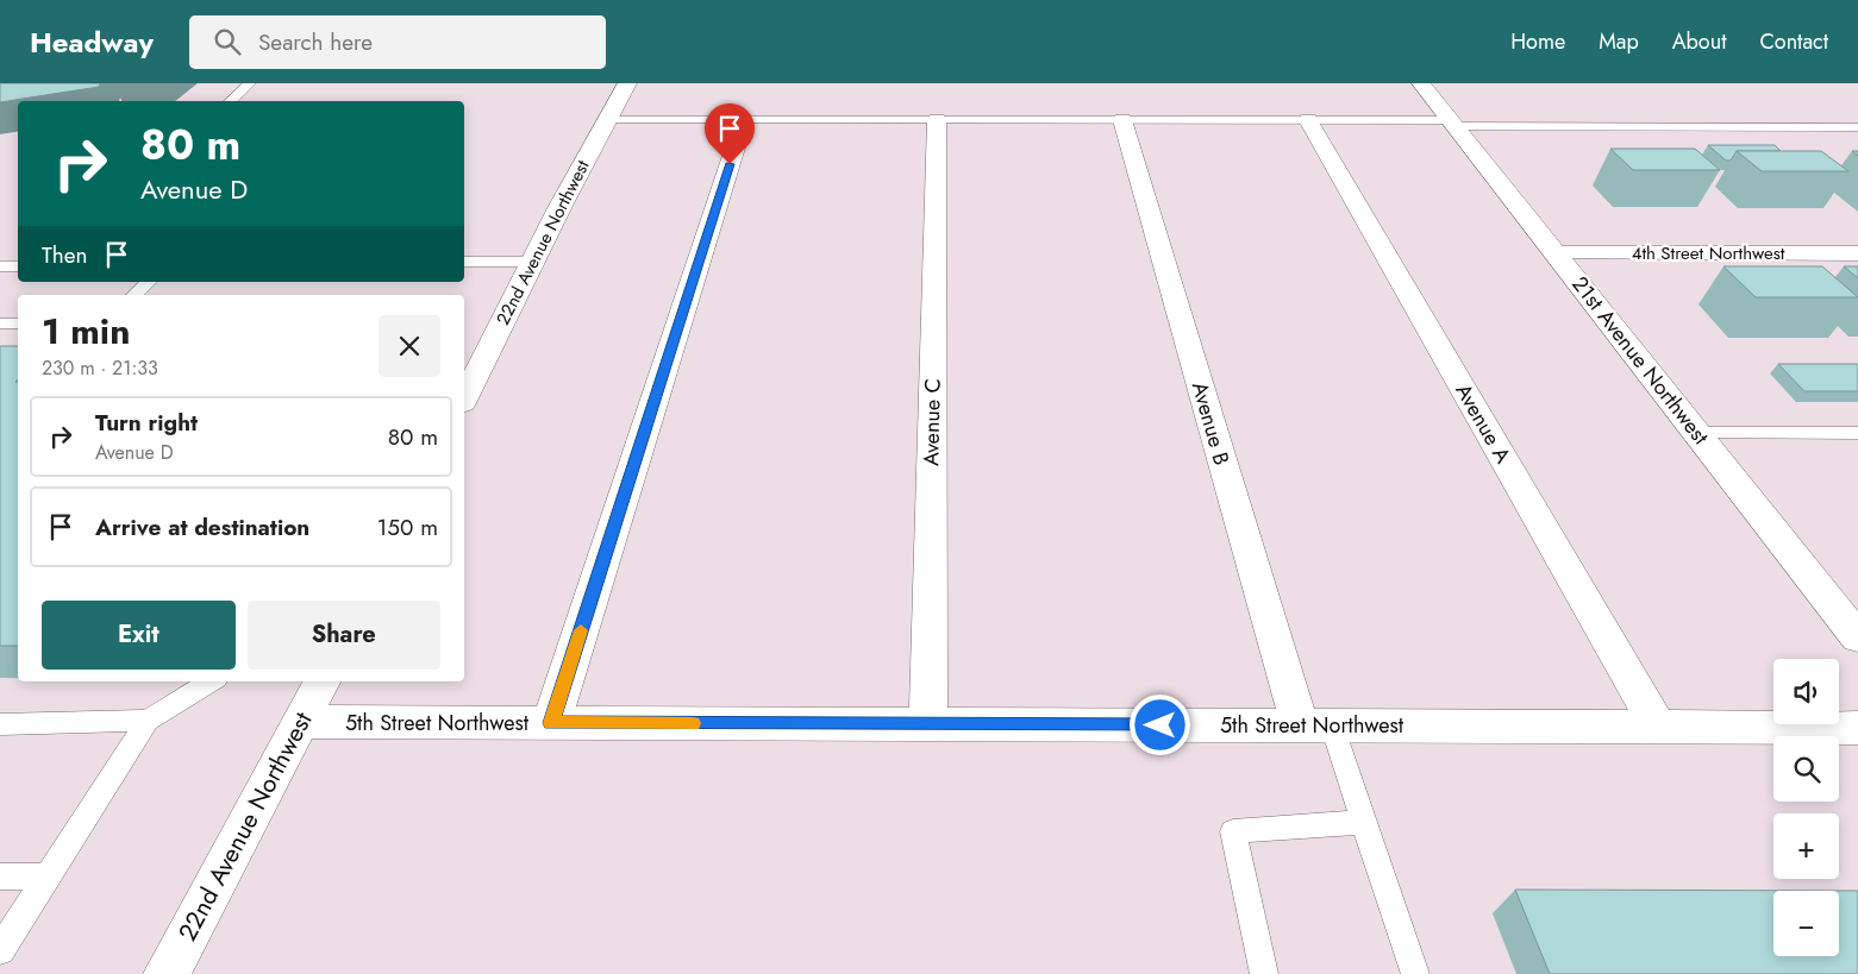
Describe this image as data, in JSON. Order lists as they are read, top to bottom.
{
  "streets": {
    "street": [
      "22nd Avenue Northwest",
      "4th Street Northwest",
      "21st Avenue Northwest",
      "Avenue C",
      "Avenue B",
      "Avenue A",
      "5th Street Northwest"
    ]
  },
  "crossings": [
    ["22nd Avenue Northwest", "5th Street Northwest"],
    ["4th Street Northwest", "21st Avenue Northwest"],
    ["Avenue C", "5th Street Northwest"],
    ["Avenue B", "5th Street Northwest"],
    ["Avenue A", "5th Street Northwest"]
  ],
  "page": {
    "header": "Headway",
    "search": "Search here",
    "nav": [
      "Home",
      "Map",
      "About",
      "Contact"
    ],
    "turn": ["80 m", "Avenue D"],
    "then": "Then",
    "heading": ["1 min", "230 m · 21:33"],
    "list": [
      {
        "name": "Turn right",
        "note": "Avenue D",
        "value": "80 m"
      },
      {
        "name": "Arrive at destination",
        "value": "150 m"
      }
    ],
    "buttons": ["Exit", "Share"],
    "map_buttons": ["+", "−"]
  }
}
